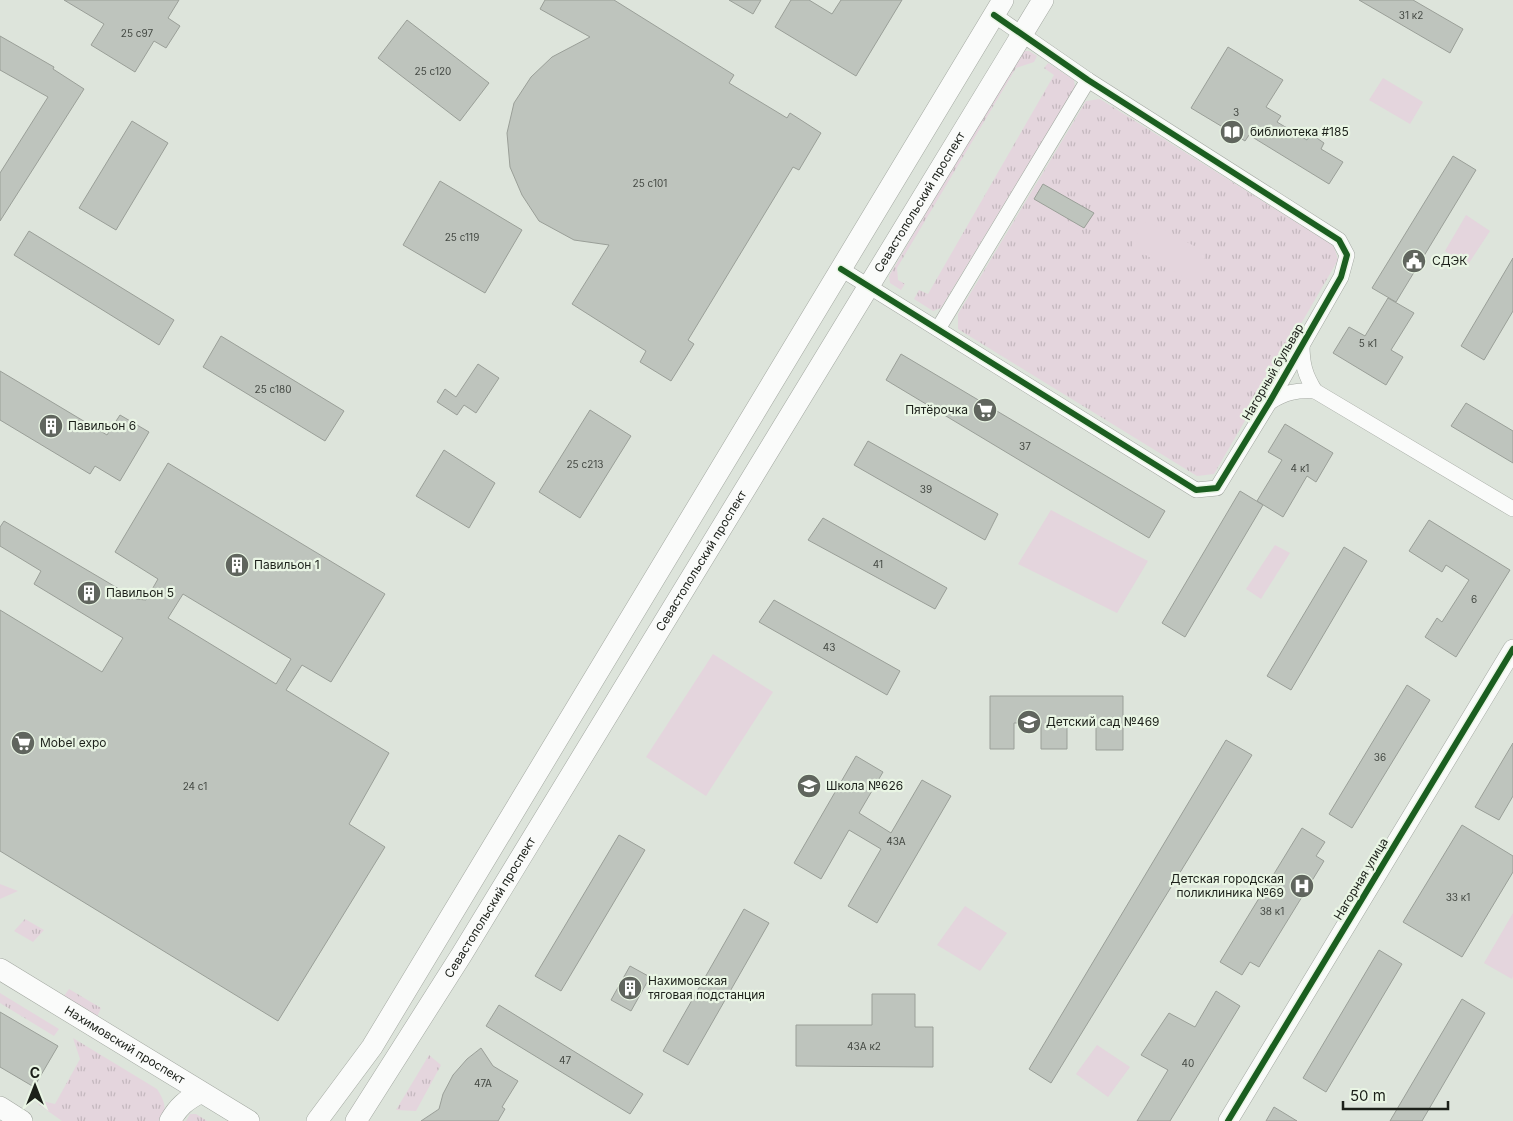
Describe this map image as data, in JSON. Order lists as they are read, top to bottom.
{
  "streets": {
    "main road": ["Севастопольский проспект", "Нахимовский проспект"],
    "street": ["Нагорный бульвар", "Нагорная улица"]
  },
  "crossings": [
    ["Севастопольский проспект", "Нагорный бульвар"]
  ],
  "places": {
    "library": ["библиотека #185"],
    "public building": ["СДЭК"],
    "supermarket": ["Пятёрочка", "Mobel expo"],
    "building": [
      "Павильон 6",
      "Павильон 1",
      "Павильон 5",
      "Нахимовская тяговая подстанция"
    ],
    "school or university": ["Детский сад №469", "Школа №626"],
    "hospital": ["Детская городская поликлиника №69"]
  },
  "house_numbers": [
    "31 к2",
    "25 с97",
    "25 с120",
    "3",
    "25 с101",
    "25 с119",
    "5 к1",
    "25 с180",
    "37",
    "25 с213",
    "4 к1",
    "39",
    "41",
    "6",
    "43",
    "36",
    "24 с1",
    "43А",
    "33 к1",
    "38 к1",
    "43А к2",
    "47",
    "40",
    "47А"
  ],
  "scale_bar": "50 m",
  "north": "top"
}
